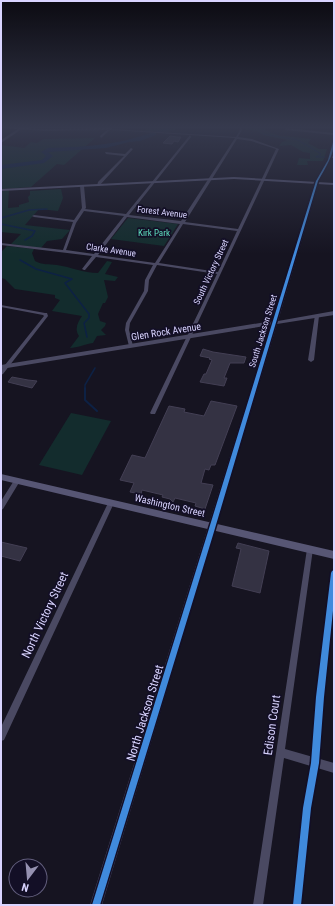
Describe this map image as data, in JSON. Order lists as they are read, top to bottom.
{
  "streets": {
    "main road": ["Washington Street"],
    "street": [
      "Forest Avenue",
      "Clarke Avenue",
      "South Victory Street",
      "Glen Rock Avenue",
      "South Jackson Street",
      "North Victory Street",
      "North Jackson Street",
      "Edison Court"
    ]
  },
  "crossings": [
    ["Forest Avenue", "South Victory Street"],
    ["Clarke Avenue", "South Victory Street"],
    ["South Victory Street", "Glen Rock Avenue"],
    ["Glen Rock Avenue", "South Jackson Street"],
    ["South Jackson Street", "Washington Street"],
    ["South Jackson Street", "North Jackson Street"],
    ["Washington Street", "North Victory Street"],
    ["Washington Street", "North Jackson Street"],
    ["Washington Street", "Edison Court"]
  ],
  "parks": ["Kirk Park"],
  "north": "bottom"
}
